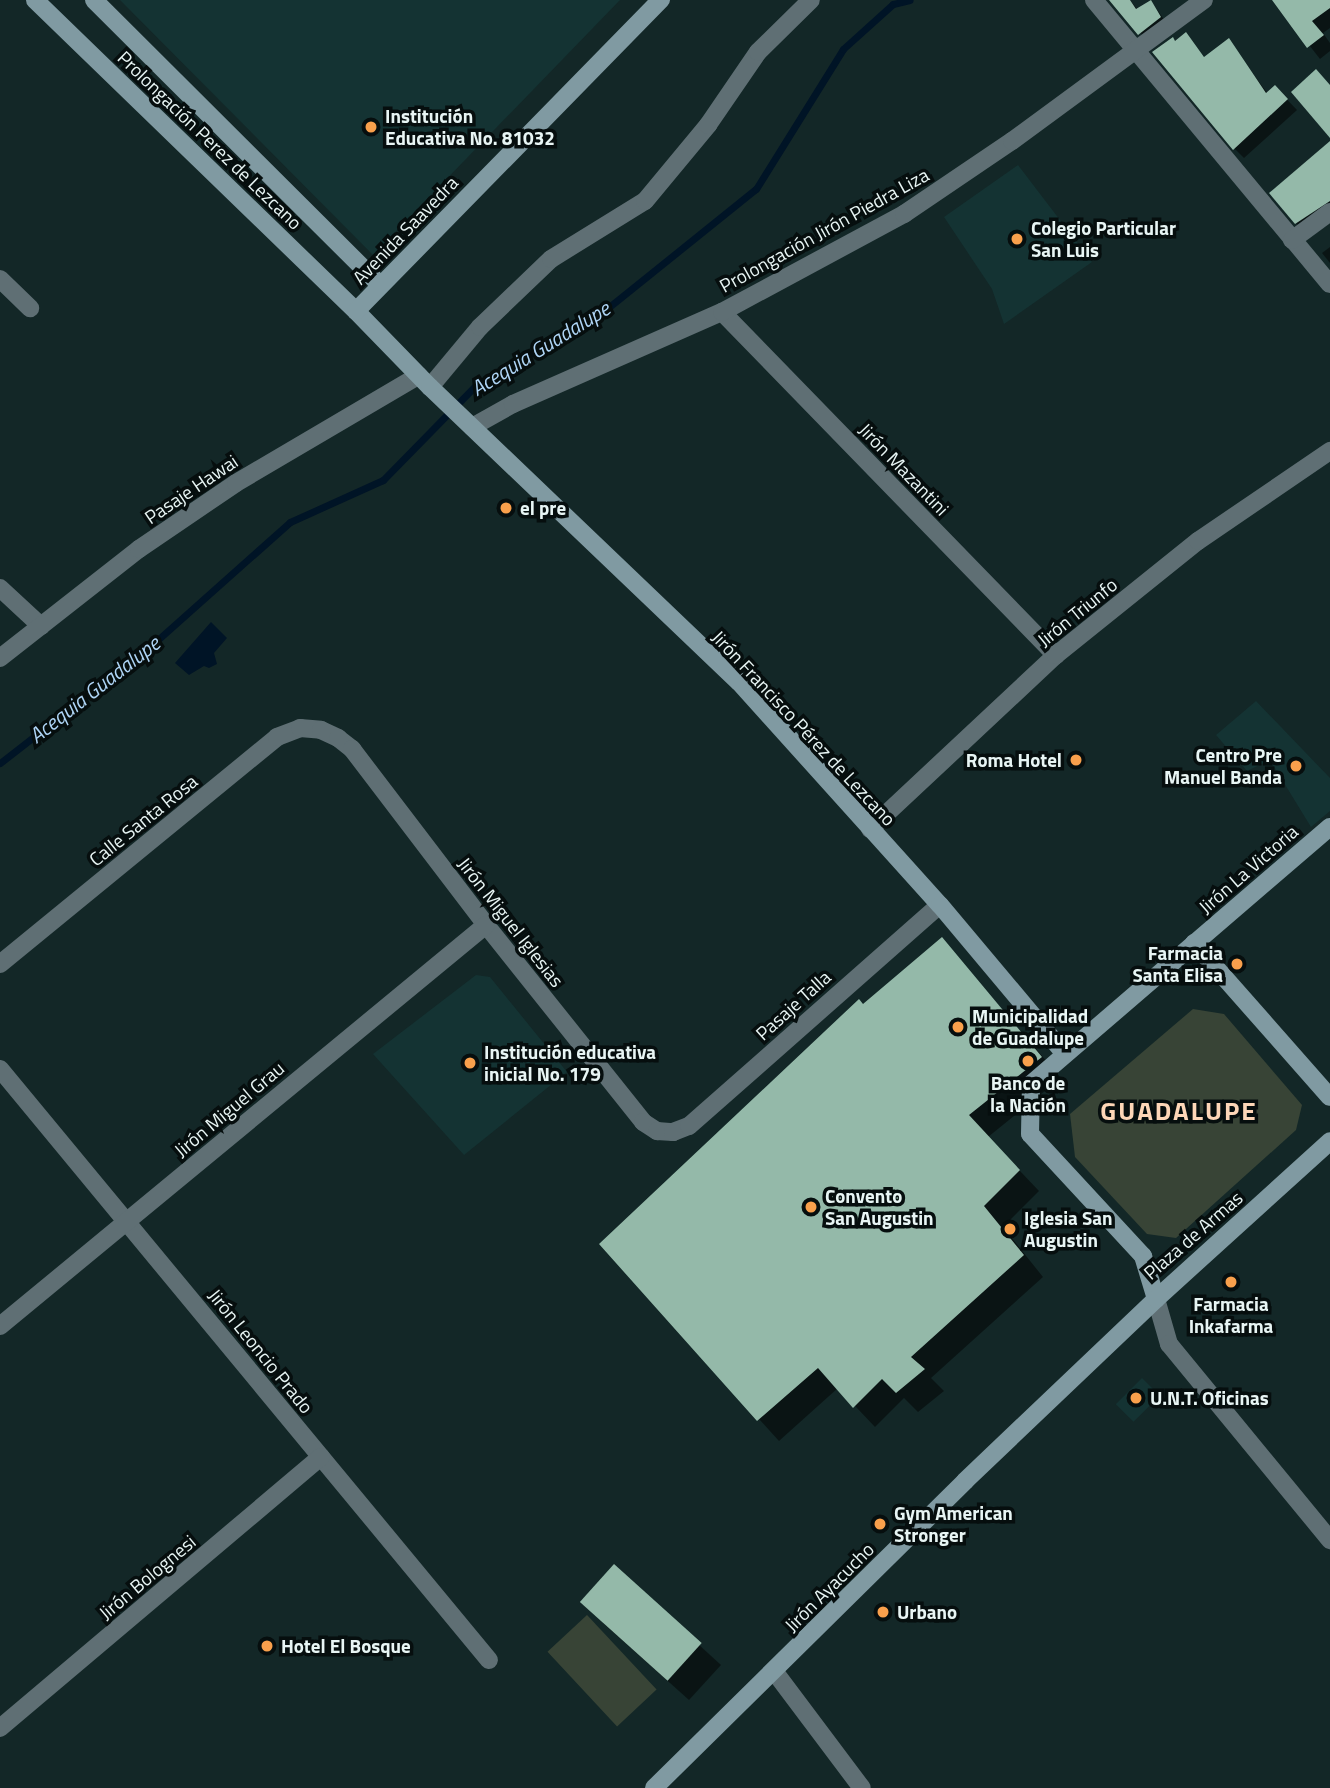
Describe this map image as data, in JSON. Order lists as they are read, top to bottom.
{
  "streets": {
    "street": [
      "Prolongación Perez de Lezcano",
      "Avenida Saavedra",
      "Prolongación Jirón Piedra Liza",
      "Jirón Mazantini",
      "Pasaje Hawai",
      "Jirón Triunfo",
      "Jirón Francisco Pérez de Lezcano",
      "Calle Santa Rosa",
      "Jirón La Victoria",
      "Jirón Miguel Iglesias",
      "Pasaje Talla",
      "Jirón Miguel Grau",
      "Plaza de Armas",
      "Jirón Leoncio Prado",
      "Jirón Bolognesi",
      "Jirón Ayacucho"
    ]
  },
  "crossings": [
    ["Prolongación Perez de Lezcano", "Avenida Saavedra"],
    ["Prolongación Perez de Lezcano", "Pasaje Hawai"],
    ["Prolongación Perez de Lezcano", "Jirón Francisco Pérez de Lezcano"],
    ["Prolongación Jirón Piedra Liza", "Jirón Mazantini"],
    ["Prolongación Jirón Piedra Liza", "Jirón Francisco Pérez de Lezcano"],
    ["Jirón Mazantini", "Jirón Triunfo"],
    ["Pasaje Hawai", "Jirón Francisco Pérez de Lezcano"],
    ["Jirón Triunfo", "Jirón Francisco Pérez de Lezcano"],
    ["Jirón Francisco Pérez de Lezcano", "Pasaje Talla"],
    ["Jirón Francisco Pérez de Lezcano", "Plaza de Armas"],
    ["Calle Santa Rosa", "Jirón Miguel Iglesias"],
    ["Jirón La Victoria", "Plaza de Armas"],
    ["Jirón Miguel Iglesias", "Pasaje Talla"],
    ["Jirón Miguel Iglesias", "Jirón Miguel Grau"],
    ["Jirón Miguel Grau", "Jirón Leoncio Prado"],
    ["Plaza de Armas", "Jirón Ayacucho"],
    ["Jirón Leoncio Prado", "Jirón Bolognesi"]
  ],
  "districts": ["GUADALUPE"],
  "water": ["Acequia Guadalupe"],
  "places": [
    "Institución Educativa No. 81032",
    "Colegio Particular San Luis",
    "el pre",
    "Roma Hotel",
    "Centro Pre Manuel Banda",
    "Farmacia Santa Elisa",
    "Municipalidad de Guadalupe",
    "Banco de la Nación",
    "Institución educativa inicial No. 179",
    "Convento San Augustin",
    "Iglesia San Augustin",
    "Farmacia Inkafarma",
    "U.N.T. Oficinas",
    "Gym American Stronger",
    "Urbano",
    "Hotel El Bosque"
  ]
}
